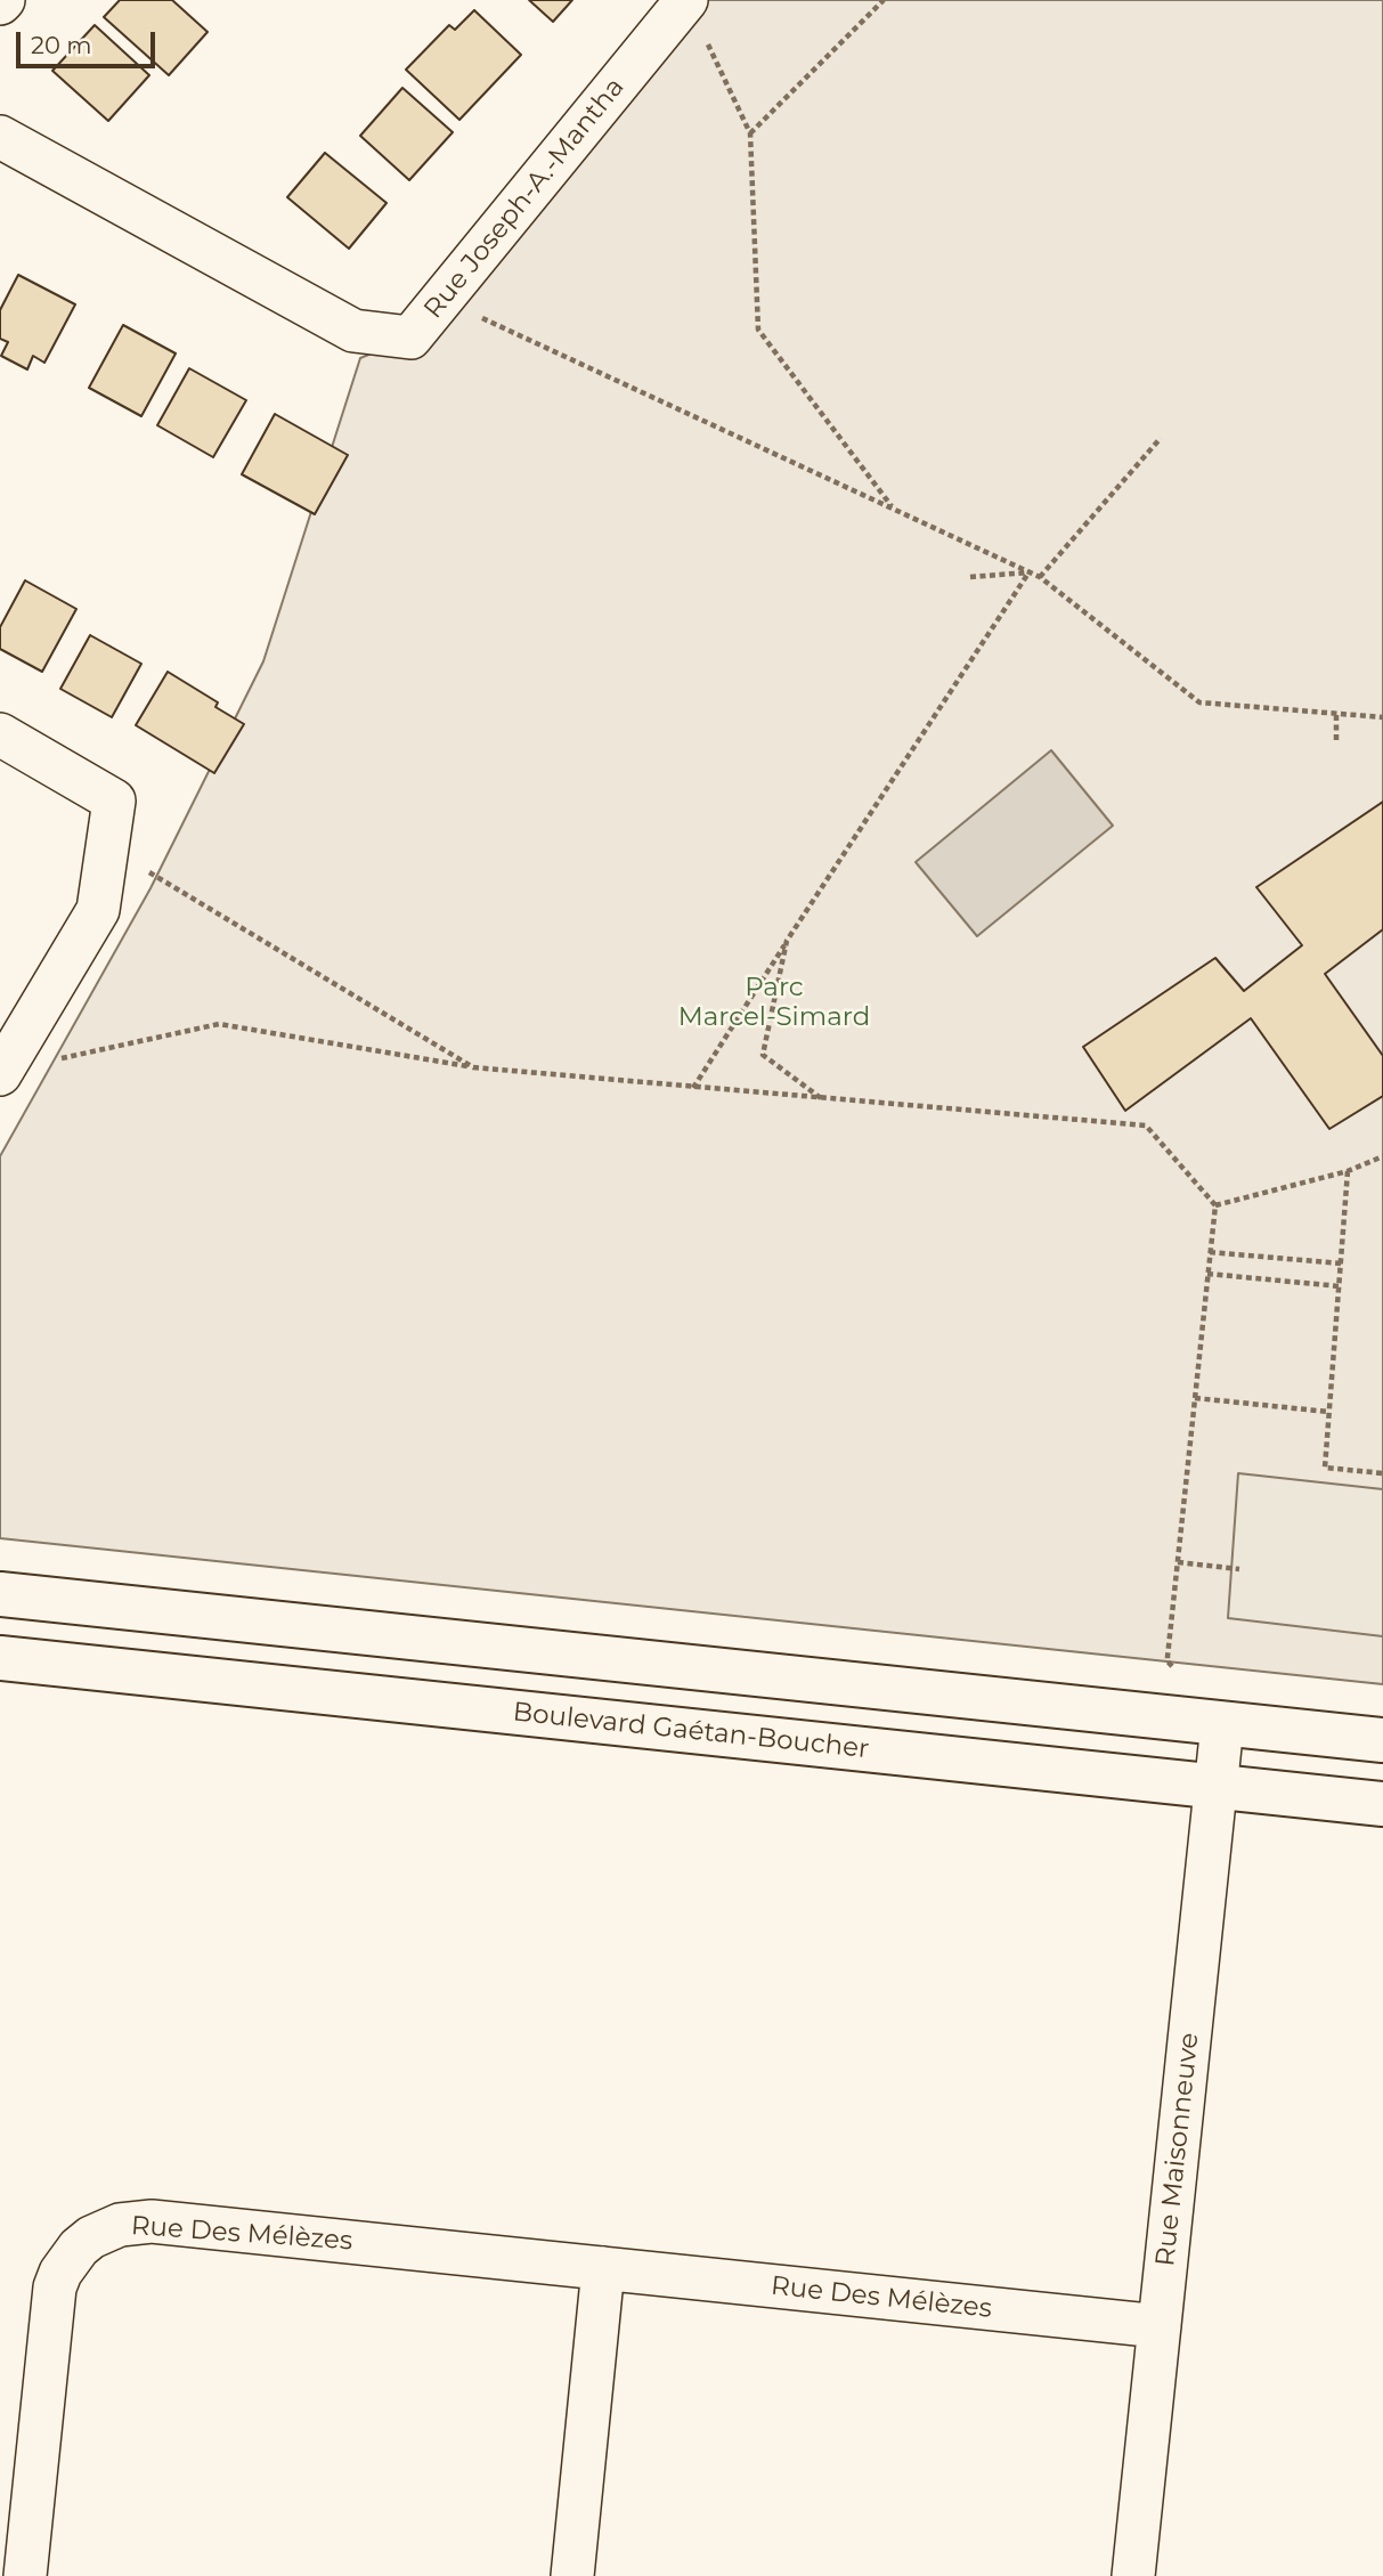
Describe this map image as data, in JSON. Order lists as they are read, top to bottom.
{
  "streets": {
    "street": [
      "Rue Joseph-A.-Mantha",
      "Boulevard Gaétan-Boucher",
      "Rue Maisonneuve",
      "Rue Des Mélèzes"
    ]
  },
  "crossings": [
    ["Boulevard Gaétan-Boucher", "Rue Maisonneuve"],
    ["Rue Maisonneuve", "Rue Des Mélèzes"]
  ],
  "parks": ["Parc Marcel-Simard"],
  "scale_bar": "20 m"
}
